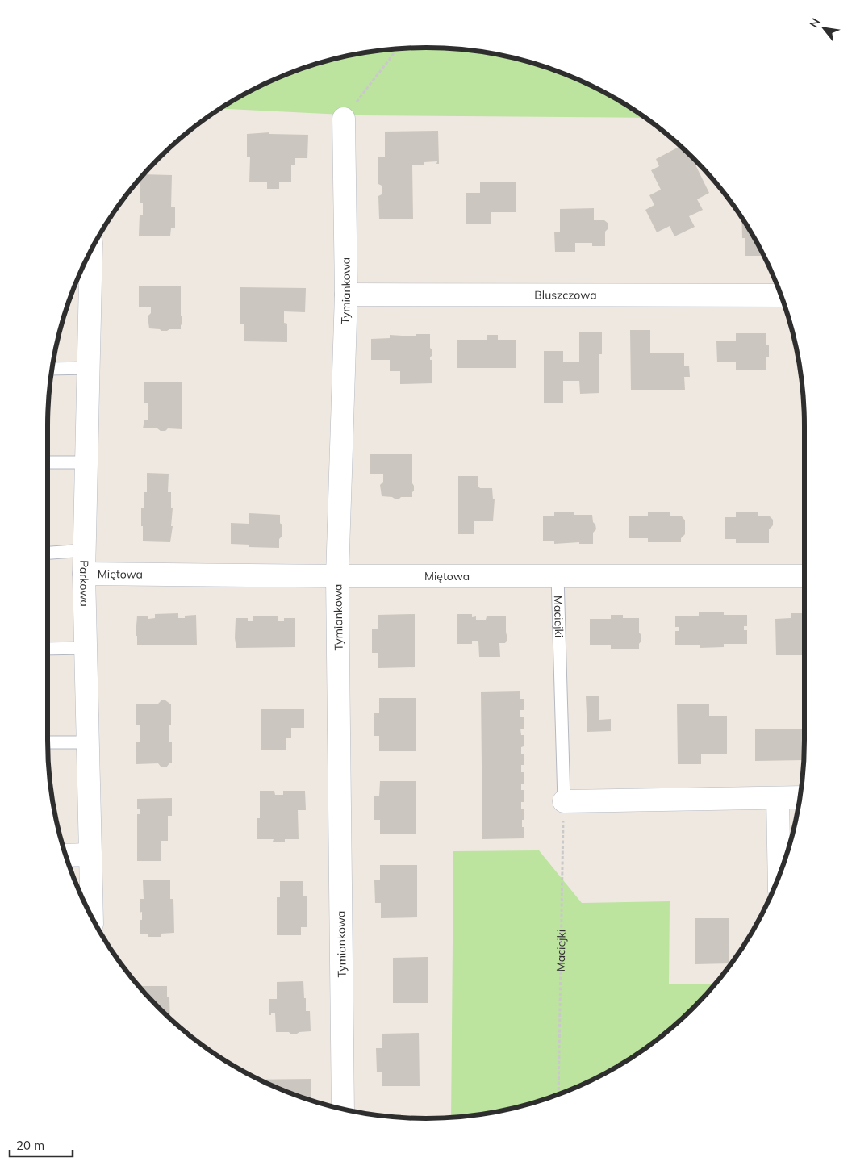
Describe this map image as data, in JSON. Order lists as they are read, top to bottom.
{
  "streets": {
    "street": [
      "Tymiankowa",
      "Bluszczowa",
      "Miętowa",
      "Parkowa"
    ],
    "lane": ["Maciejki"]
  },
  "crossings": [
    ["Tymiankowa", "Bluszczowa"],
    ["Tymiankowa", "Miętowa"],
    ["Miętowa", "Parkowa"],
    ["Miętowa", "Maciejki"]
  ],
  "scale_bar": "20 m",
  "north": "top left"
}
